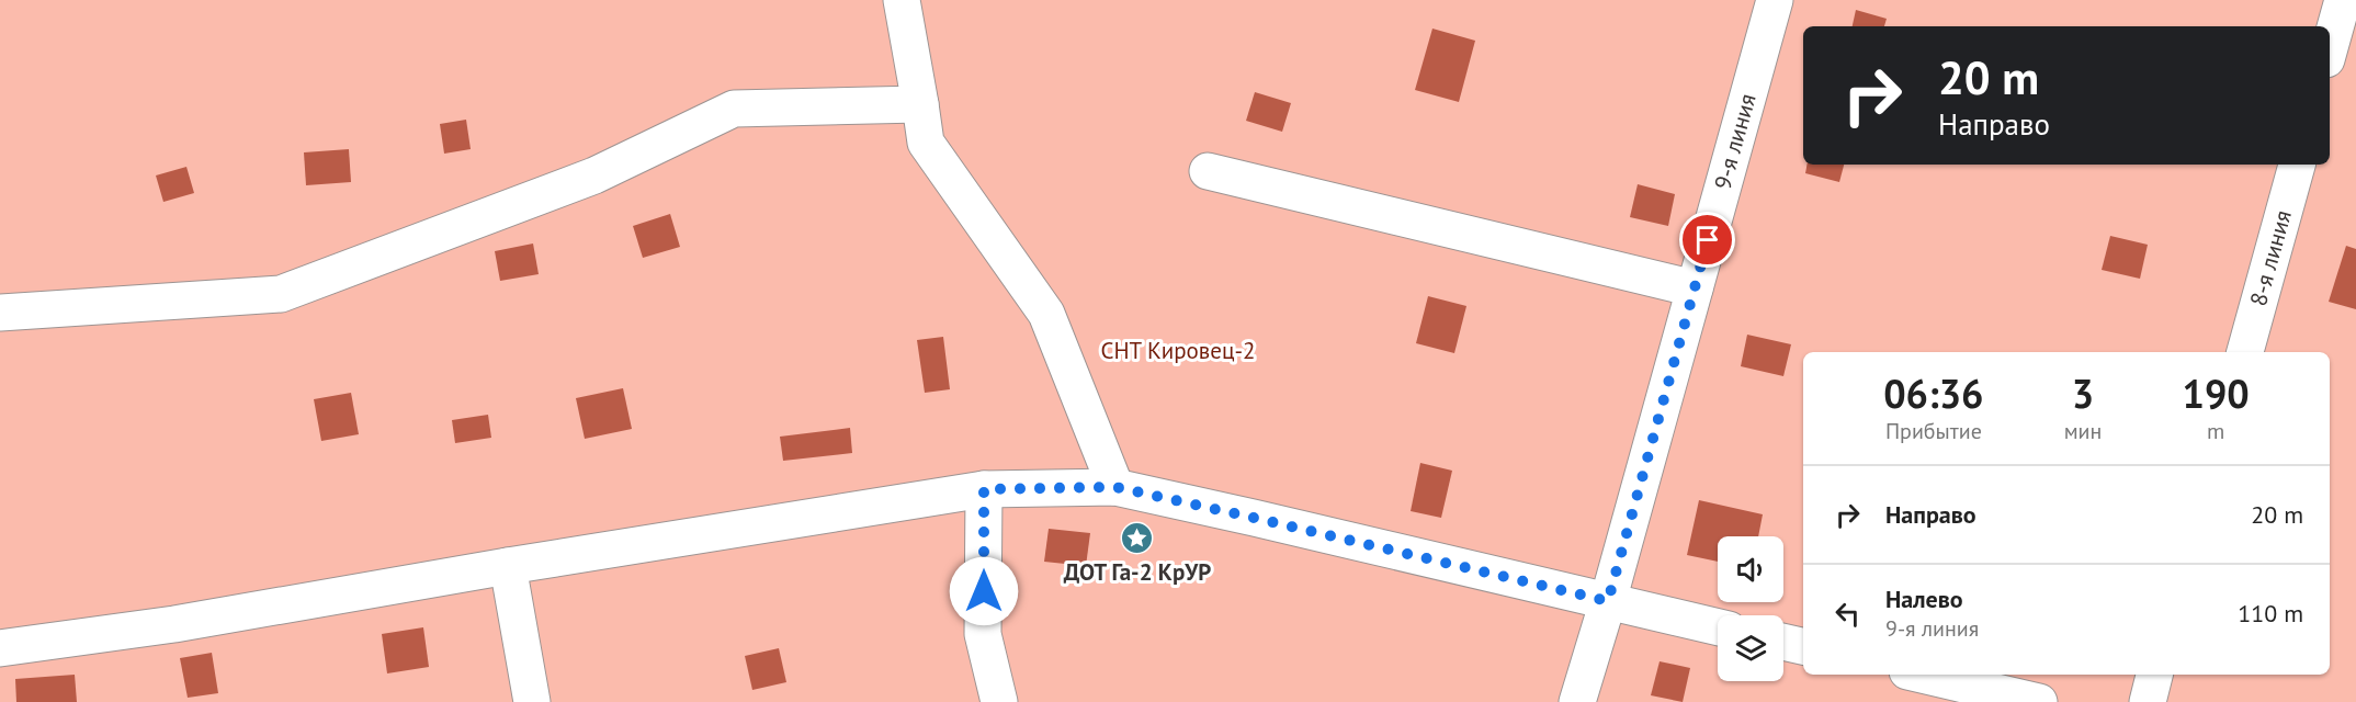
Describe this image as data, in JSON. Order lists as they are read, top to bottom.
{
  "streets": {
    "street": ["9-я линия", "8-я линия"]
  },
  "parks": ["СНТ Кировец-2"],
  "places": {
    "place": ["ДОТ Га-2 КрУР"]
  },
  "page": {
    "turn": ["20 m", "Направо"],
    "eta": [
      "06:36",
      "Прибытие",
      "3",
      "мин",
      "190",
      "m"
    ],
    "list": [
      {
        "name": "Направо",
        "value": "20 m"
      },
      {
        "name": "Налево",
        "note": "9-я линия",
        "value": "110 m"
      }
    ]
  }
}
